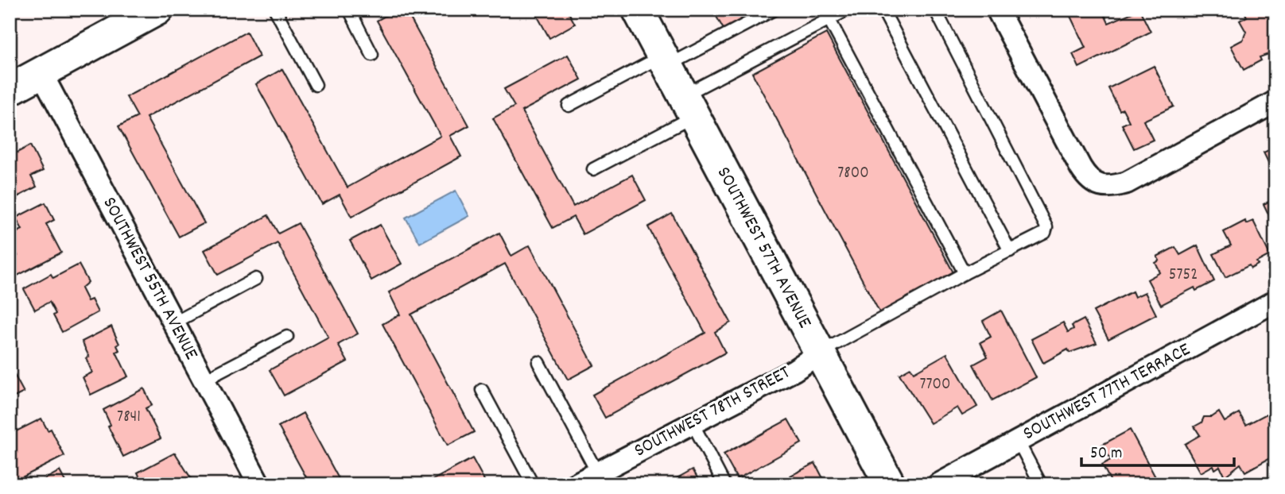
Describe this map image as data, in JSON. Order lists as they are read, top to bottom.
{
  "streets": {
    "main road": ["SOUTHWEST 57TH AVENUE"],
    "street": ["SOUTHWEST 55TH AVENUE", "SOUTHWEST 77TH TERRACE", "SOUTHWEST 78TH STREET"]
  },
  "crossings": [
    ["SOUTHWEST 57TH AVENUE", "SOUTHWEST 78TH STREET"]
  ],
  "house_numbers": [
    "7800",
    "5752",
    "7700",
    "7841"
  ],
  "scale_bar": "50 m"
}
